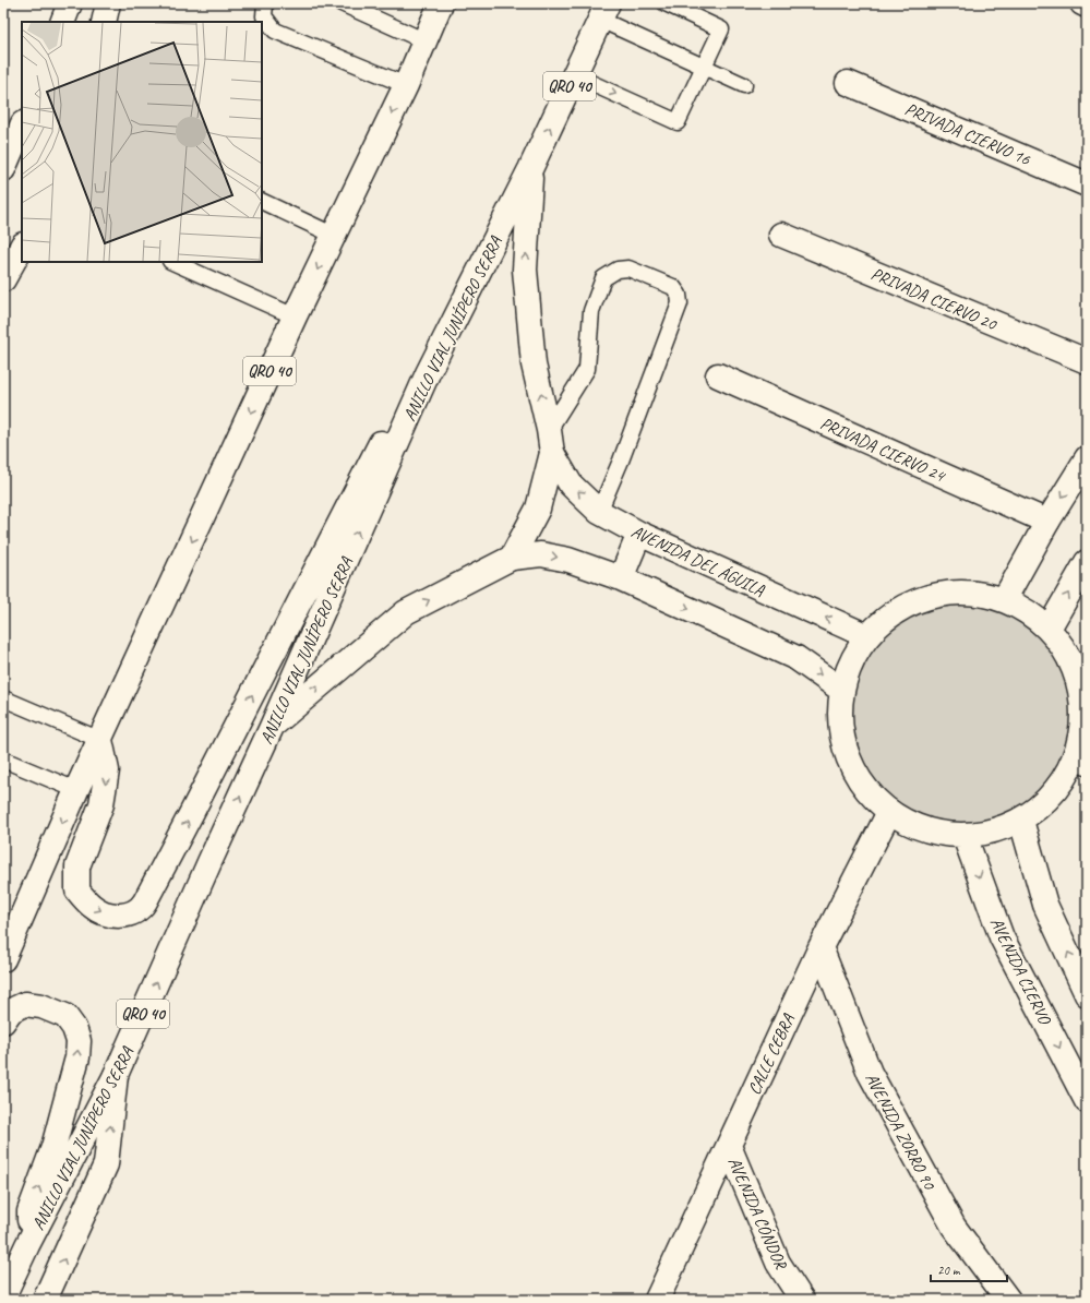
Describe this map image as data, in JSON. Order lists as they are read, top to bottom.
{
  "streets": {
    "main road": [
      "QRO 40",
      "PRIVADA CIERVO 16",
      "PRIVADA CIERVO 20",
      "ANILLO VIAL JUNÍPERO SERRA",
      "PRIVADA CIERVO 24",
      "AVENIDA DEL ÁGUILA",
      "AVENIDA CIERVO",
      "CALLE CEBRA",
      "AVENIDA ZORRO 90",
      "AVENIDA CÓNDOR"
    ]
  },
  "crossings": [
    ["CALLE CEBRA", "AVENIDA ZORRO 90"],
    ["CALLE CEBRA", "AVENIDA CÓNDOR"]
  ],
  "scale_bar": "20 m"
}
